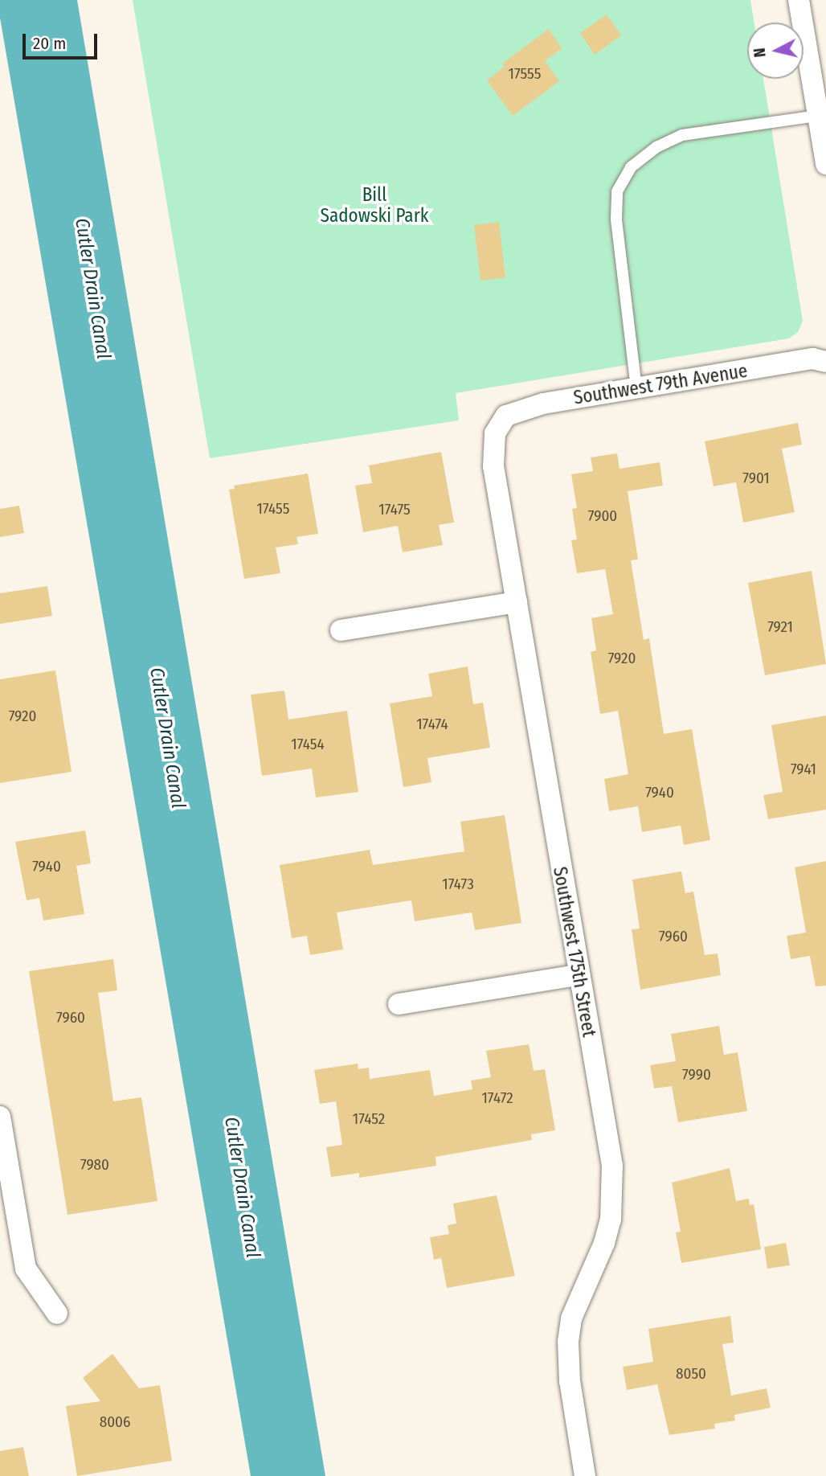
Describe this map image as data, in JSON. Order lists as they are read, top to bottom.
{
  "streets": {
    "street": ["Southwest 79th Avenue", "Southwest 175th Street"]
  },
  "crossings": [
    ["Southwest 79th Avenue", "Southwest 175th Street"]
  ],
  "water": ["Cutler Drain Canal"],
  "parks": ["Bill Sadowski Park"],
  "house_numbers": [
    "17555",
    "7901",
    "17455",
    "17475",
    "7900",
    "7921",
    "7920",
    "7920",
    "17474",
    "17454",
    "7941",
    "7940",
    "7940",
    "17473",
    "7960",
    "7960",
    "7990",
    "17472",
    "17452",
    "7980",
    "8050",
    "8006"
  ],
  "scale_bar": "20 m",
  "north": "left"
}
